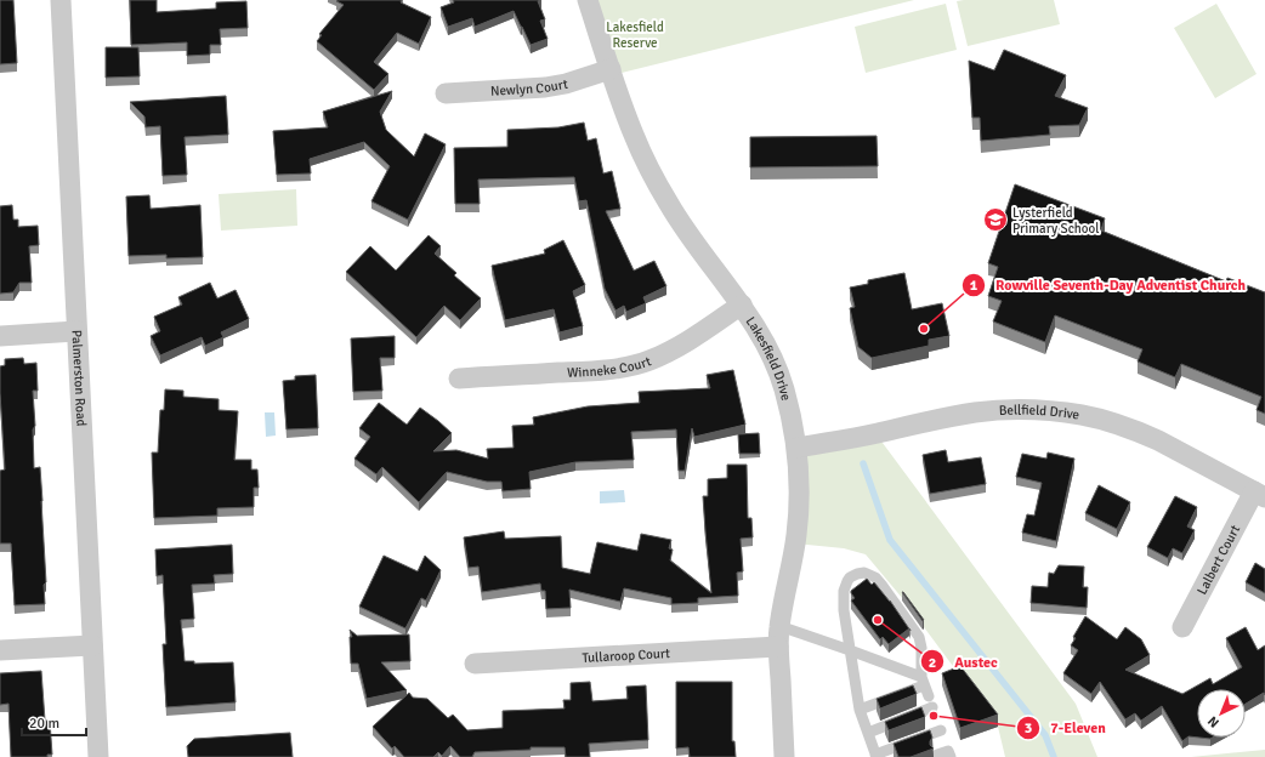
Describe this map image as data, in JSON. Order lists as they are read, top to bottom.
{
  "streets": {
    "street": [
      "Newlyn Court",
      "Lakesfield Drive",
      "Winneke Court",
      "Palmerston Road",
      "Bellfield Drive",
      "Lalbert Court",
      "Tullaroop Court"
    ]
  },
  "crossings": [
    ["Newlyn Court", "Lakesfield Drive"],
    ["Lakesfield Drive", "Winneke Court"],
    ["Lakesfield Drive", "Bellfield Drive"],
    ["Lakesfield Drive", "Tullaroop Court"],
    ["Bellfield Drive", "Lalbert Court"]
  ],
  "parks": ["Lakesfield Reserve"],
  "places": {
    "school or university": ["Lysterfield Primary School"],
    "other": ["Rowville Seventh-Day Adventist Church", "Austec", "7-Eleven"]
  },
  "scale_bar": "20 m",
  "north": "bottom left"
}
